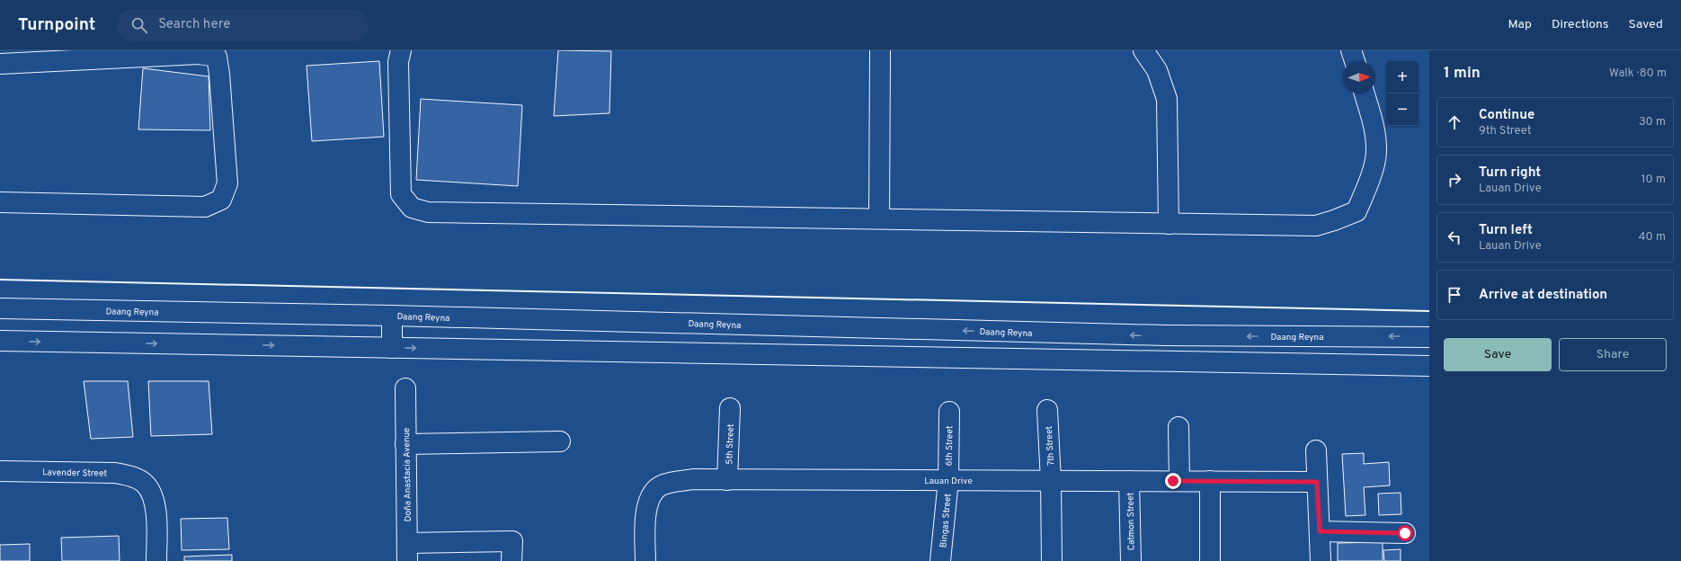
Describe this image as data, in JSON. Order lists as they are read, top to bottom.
{
  "streets": {
    "street": [
      "Daang Reyna",
      "5th Street",
      "6th Street",
      "7th Street",
      "Lavender Street",
      "Doña Anastacia Avenue",
      "Lauan Drive",
      "Bingas Street",
      "Catmon Street"
    ]
  },
  "crossings": [
    ["5th Street", "Lauan Drive"],
    ["6th Street", "Lauan Drive"],
    ["6th Street", "Bingas Street"],
    ["7th Street", "Lauan Drive"],
    ["Lauan Drive", "Bingas Street"],
    ["Lauan Drive", "Catmon Street"]
  ],
  "north": "right",
  "page": {
    "header": "Turnpoint",
    "search": "Search here",
    "nav": ["Map", "Directions", "Saved"],
    "heading": ["1 min", "Walk · 80 m"],
    "map_buttons": ["+", "−"],
    "list": [
      ["Continue", "9th Street", "30 m"],
      ["Turn right", "Lauan Drive", "10 m"],
      ["Turn left", "Lauan Drive", "40 m"],
      "Arrive at destination"
    ],
    "buttons": ["Save", "Share"]
  }
}
